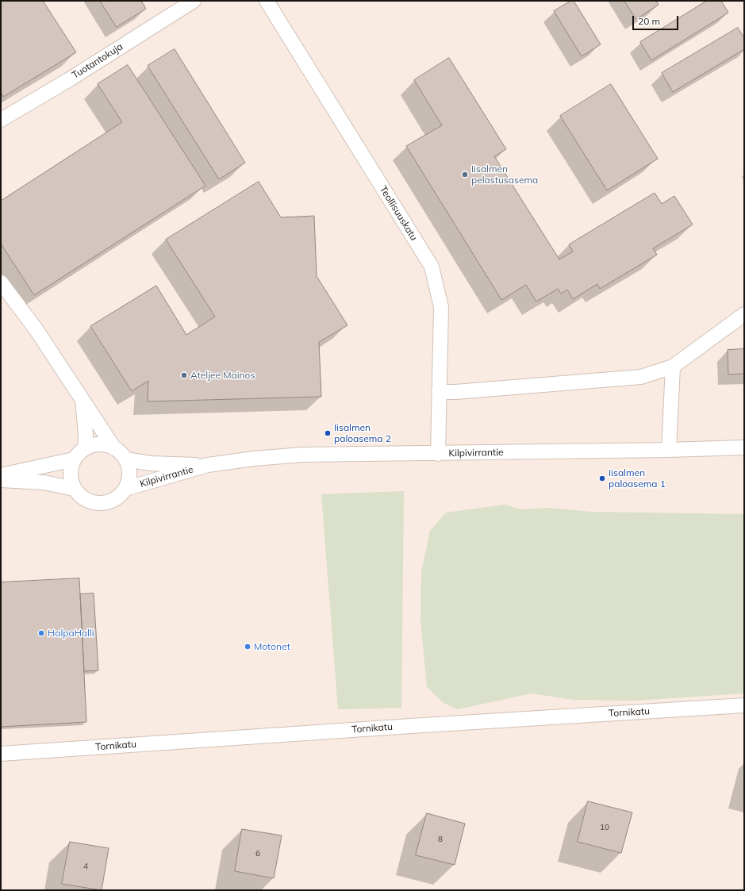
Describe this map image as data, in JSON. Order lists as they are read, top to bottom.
{
  "streets": {
    "street": [
      "Tuotantokuja",
      "Teollisuuskatu",
      "Kilpivirrantie",
      "Tornikatu"
    ]
  },
  "crossings": [
    ["Teollisuuskatu", "Kilpivirrantie"]
  ],
  "places": [
    "Iisalmen pelastusasema",
    "Ateljee Mainos",
    "Iisalmen paloasema 2",
    "Iisalmen paloasema 1",
    "HalpaHalli",
    "Motonet"
  ],
  "house_numbers": [
    "10",
    "8",
    "6",
    "4"
  ],
  "scale_bar": "20 m"
}
